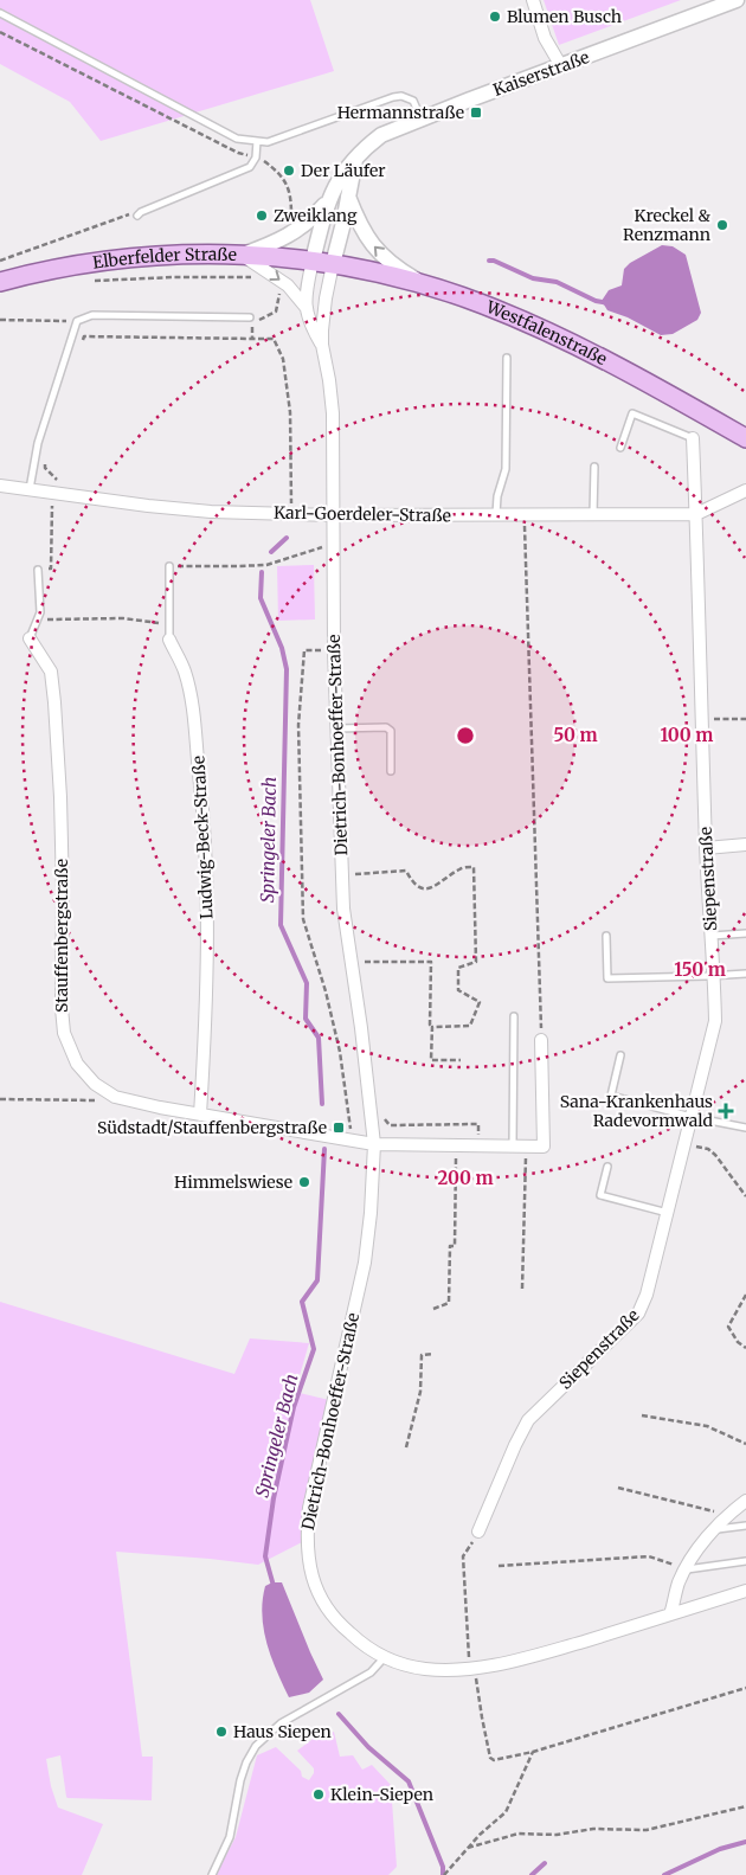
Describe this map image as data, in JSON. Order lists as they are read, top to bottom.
{
  "streets": {
    "main road": ["Elberfelder Straße", "Westfalenstraße"],
    "street": [
      "Kaiserstraße",
      "Karl-Goerdeler-Straße",
      "Dietrich-Bonhoeffer-Straße",
      "Ludwig-Beck-Straße",
      "Siepenstraße",
      "Stauffenbergstraße"
    ]
  },
  "crossings": [
    ["Kaiserstraße", "Elberfelder Straße"],
    ["Kaiserstraße", "Dietrich-Bonhoeffer-Straße"],
    ["Elberfelder Straße", "Westfalenstraße"],
    ["Elberfelder Straße", "Dietrich-Bonhoeffer-Straße"],
    ["Westfalenstraße", "Dietrich-Bonhoeffer-Straße"],
    ["Karl-Goerdeler-Straße", "Dietrich-Bonhoeffer-Straße"],
    ["Karl-Goerdeler-Straße", "Siepenstraße"],
    ["Dietrich-Bonhoeffer-Straße", "Stauffenbergstraße"],
    ["Ludwig-Beck-Straße", "Stauffenbergstraße"]
  ],
  "water": ["Springeler Bach"],
  "places": {
    "other": [
      "Blumen Busch",
      "Der Läufer",
      "Zweiklang",
      "Kreckel & Renzmann",
      "Himmelswiese",
      "Haus Siepen",
      "Klein-Siepen"
    ],
    "transit": ["Hermannstraße", "Südstadt/Stauffenbergstraße"],
    "health": ["Sana-Krankenhaus Radevormwald"]
  },
  "rings": [
    "50 m",
    "100 m",
    "150 m",
    "200 m"
  ]
}
